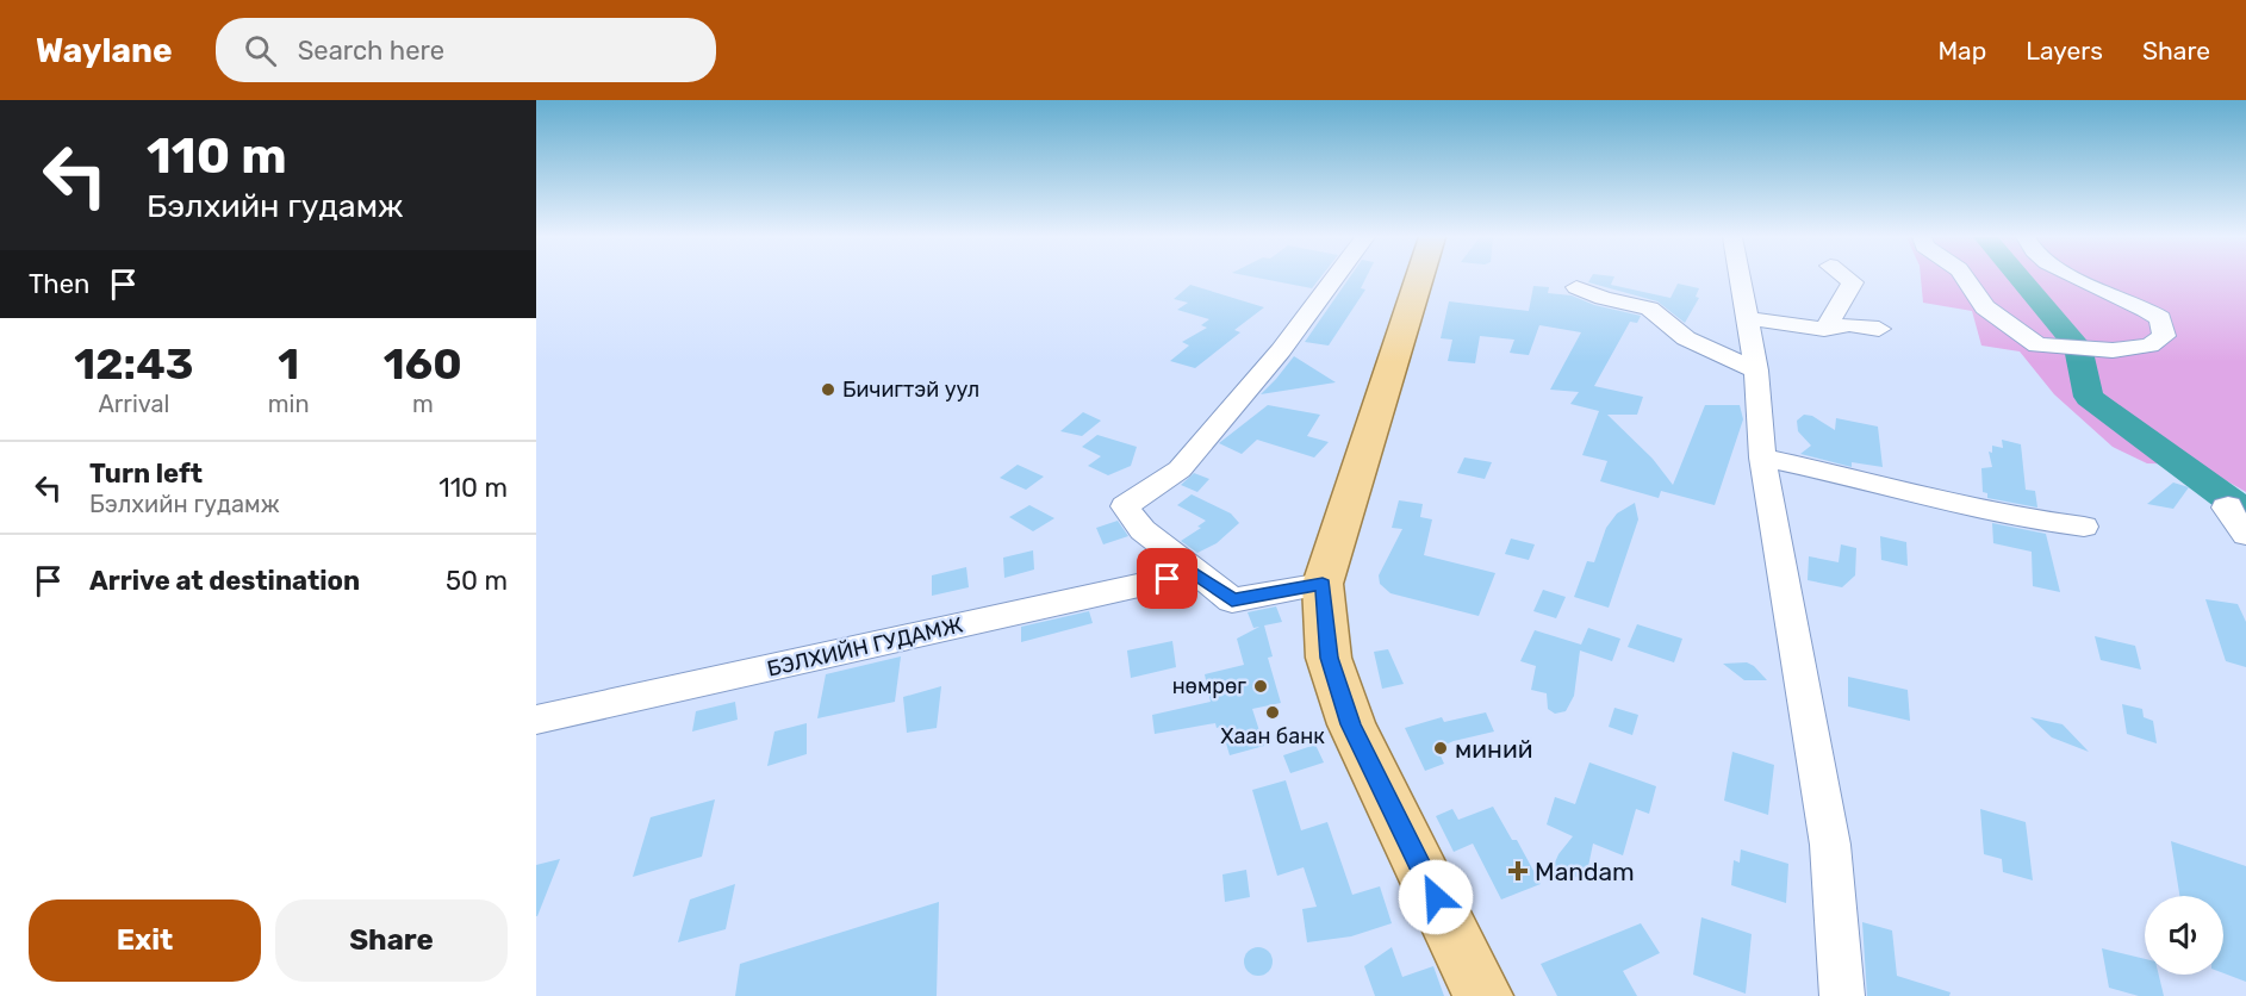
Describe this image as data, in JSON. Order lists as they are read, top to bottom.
{
  "streets": {
    "street": ["БЭЛХИЙН ГУДАМЖ"]
  },
  "places": {
    "other": [
      "Бичигтэй уул",
      "нөмрөг",
      "Хаан банк",
      "миний"
    ],
    "health": ["Mandam"]
  },
  "page": {
    "header": "Waylane",
    "search": "Search here",
    "nav": ["Map", "Layers", "Share"],
    "turn": ["110 m", "Бэлхийн гудамж"],
    "then": "Then",
    "eta": [
      "12:43",
      "Arrival",
      "1",
      "min",
      "160",
      "m"
    ],
    "list": [
      {
        "name": "Turn left",
        "note": "Бэлхийн гудамж",
        "value": "110 m"
      },
      {
        "name": "Arrive at destination",
        "value": "50 m"
      }
    ],
    "buttons": ["Exit", "Share"]
  }
}
